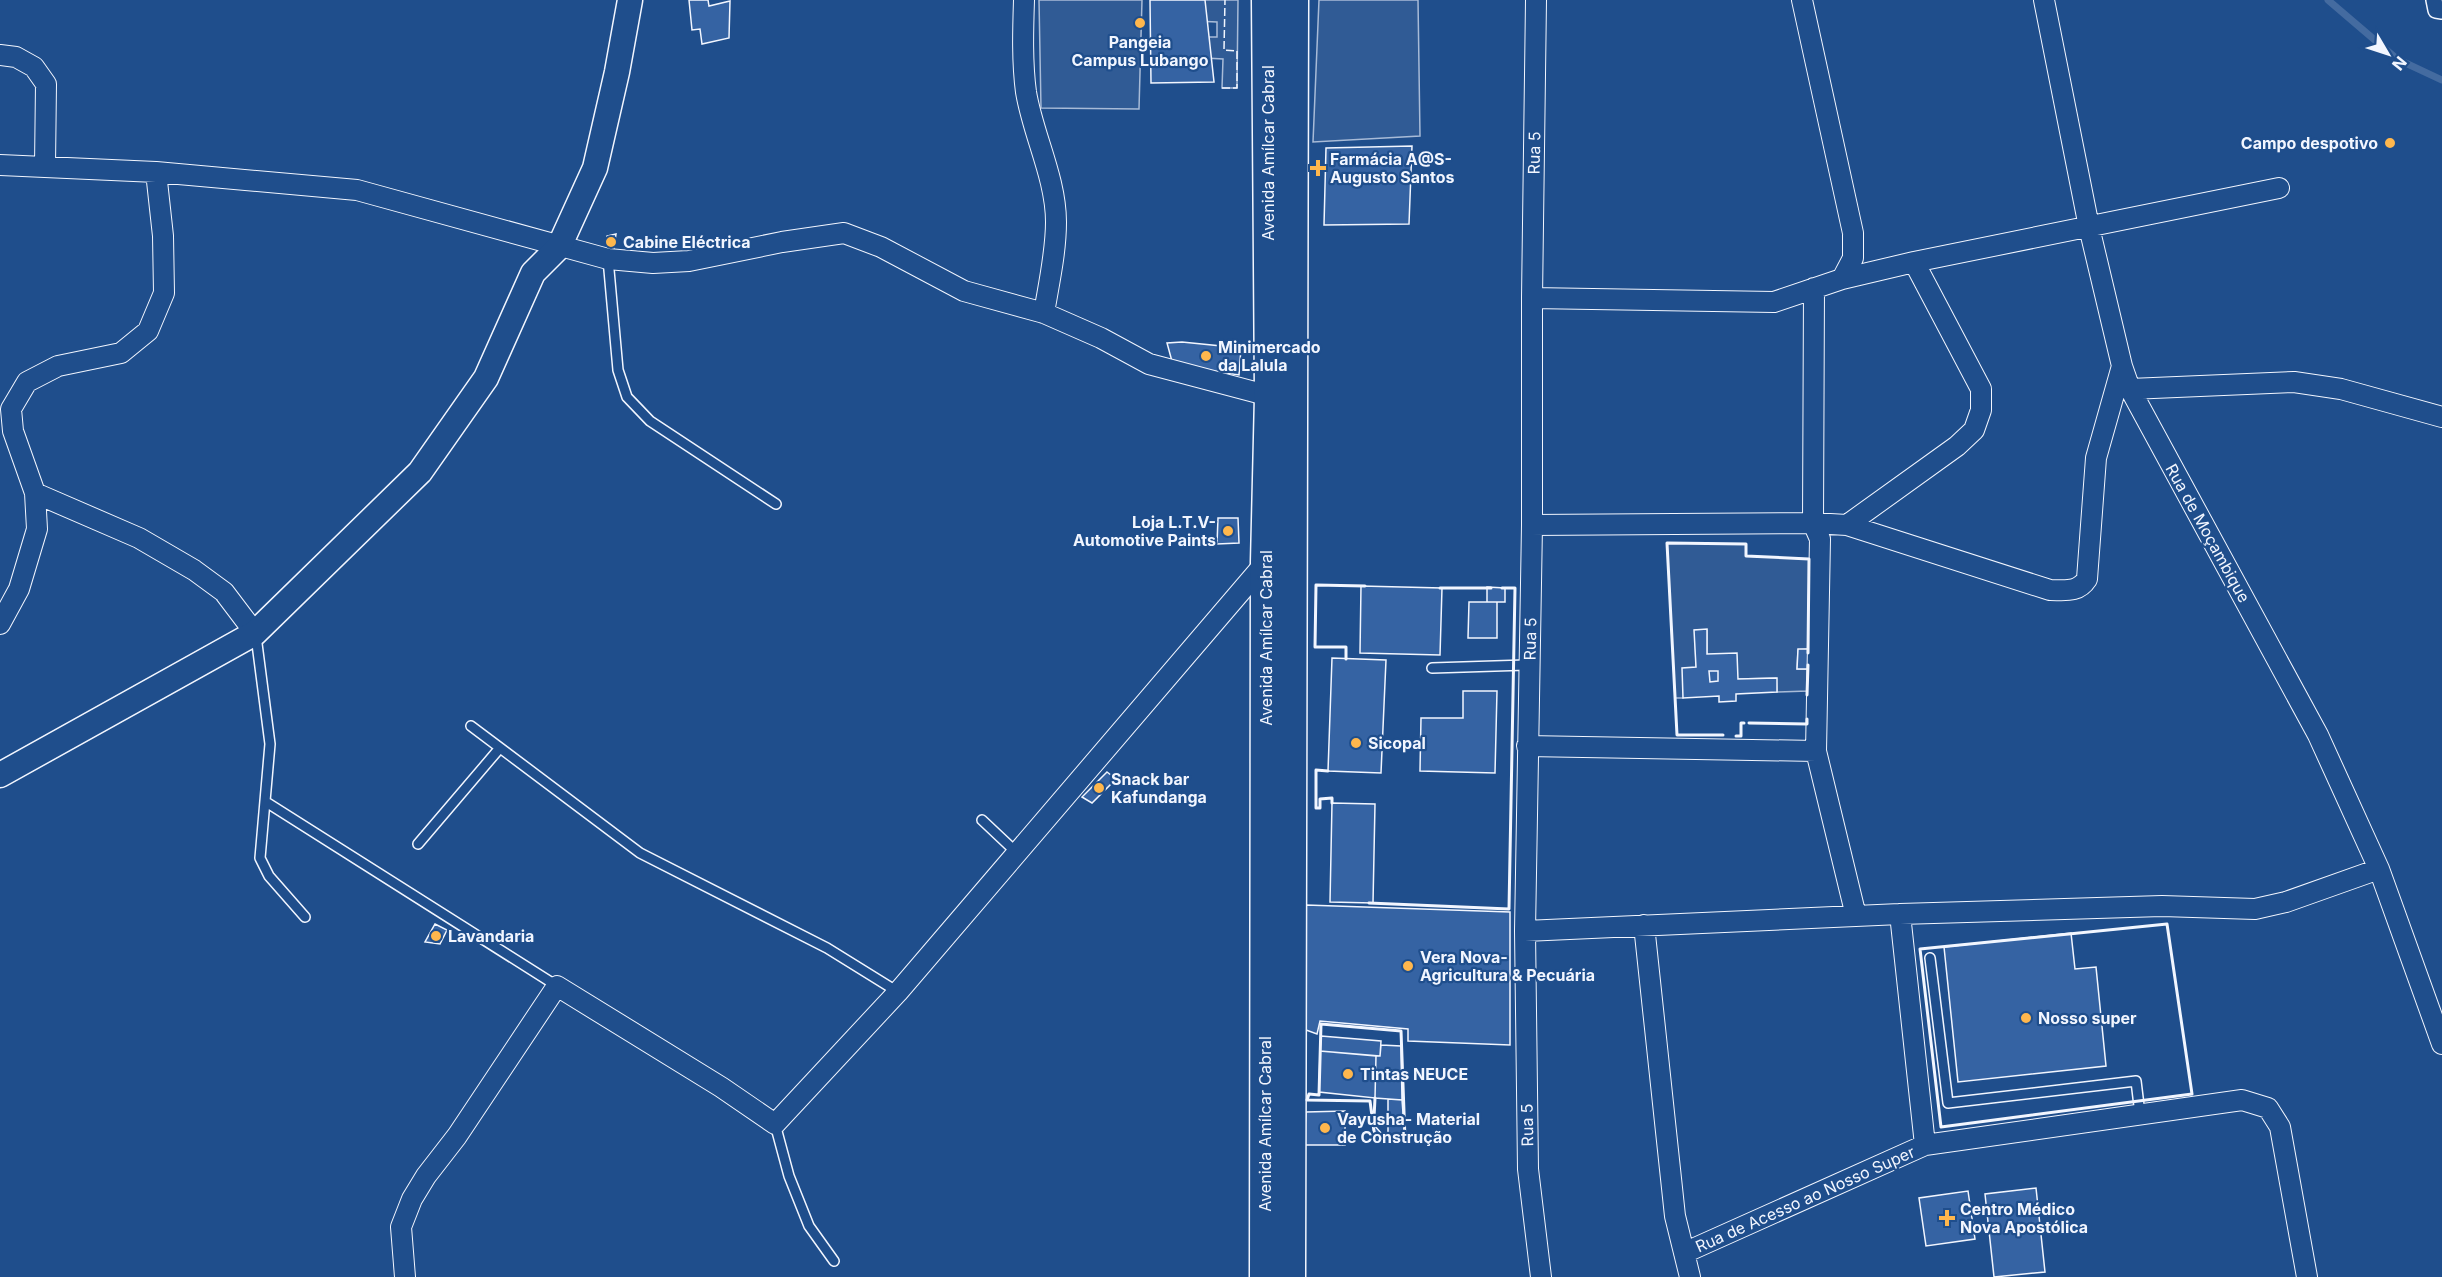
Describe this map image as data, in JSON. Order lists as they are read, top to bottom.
{
  "streets": {
    "main road": ["Avenida Amílcar Cabral"],
    "street": ["Rua 5", "Rua de Moçambique", "Rua de Acesso ao Nosso Super"]
  },
  "places": {
    "other": [
      "Pangeia Campus Lubango",
      "Campo despotivo",
      "Cabine Eléctrica",
      "Minimercado da Lalula",
      "Loja L.T.V- Automotive Paints",
      "Sicopal",
      "Snack bar Kafundanga",
      "Lavandaria",
      "Vera Nova- Agricultura & Pecuária",
      "Nosso super",
      "Tintas NEUCE",
      "Vayusha- Material de Construção"
    ],
    "health": ["Farmácia A@S- Augusto Santos", "Centro Médico Nova Apostólica"]
  },
  "north": "bottom right"
}
